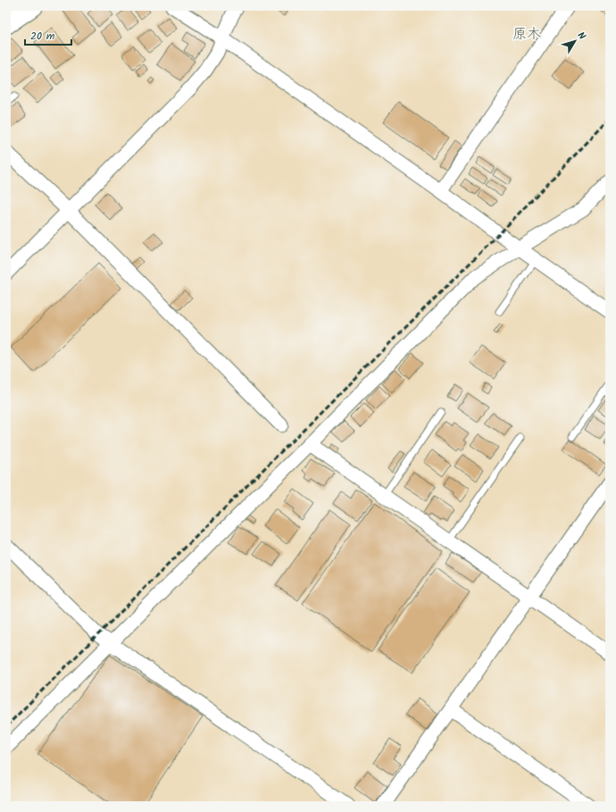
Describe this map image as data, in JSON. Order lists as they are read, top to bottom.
{
  "districts": ["原木"],
  "scale_bar": "20 m",
  "north": "top right"
}
